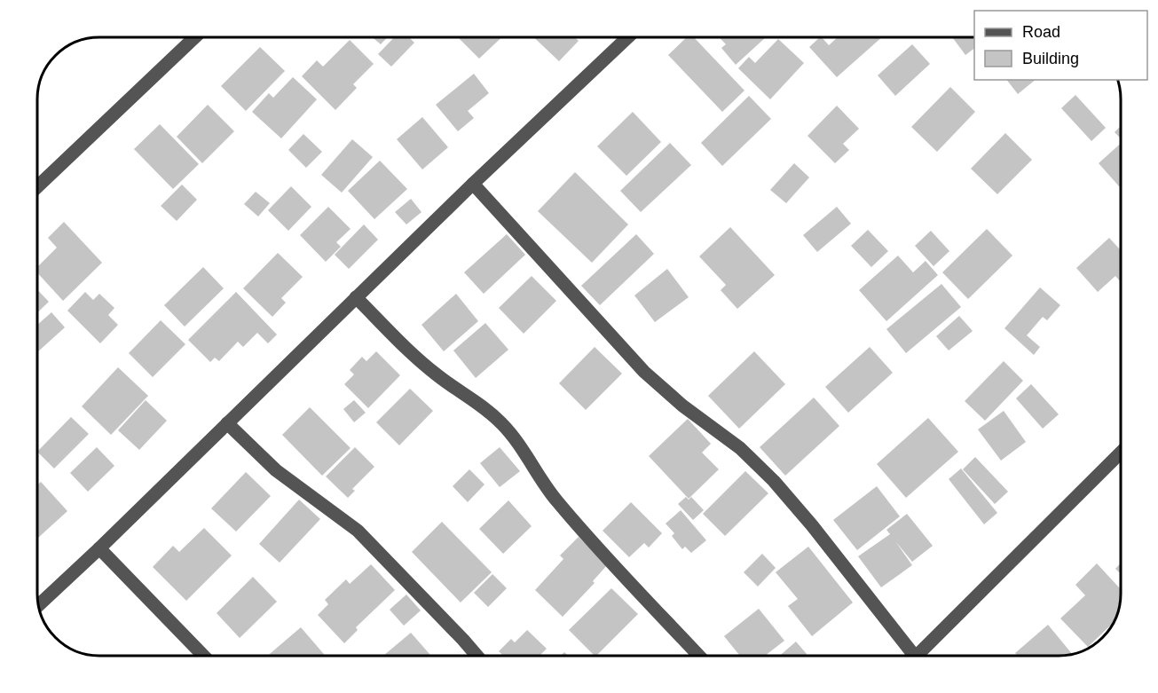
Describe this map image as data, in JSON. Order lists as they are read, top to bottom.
{
  "legend": ["Road", "Building"]
}
